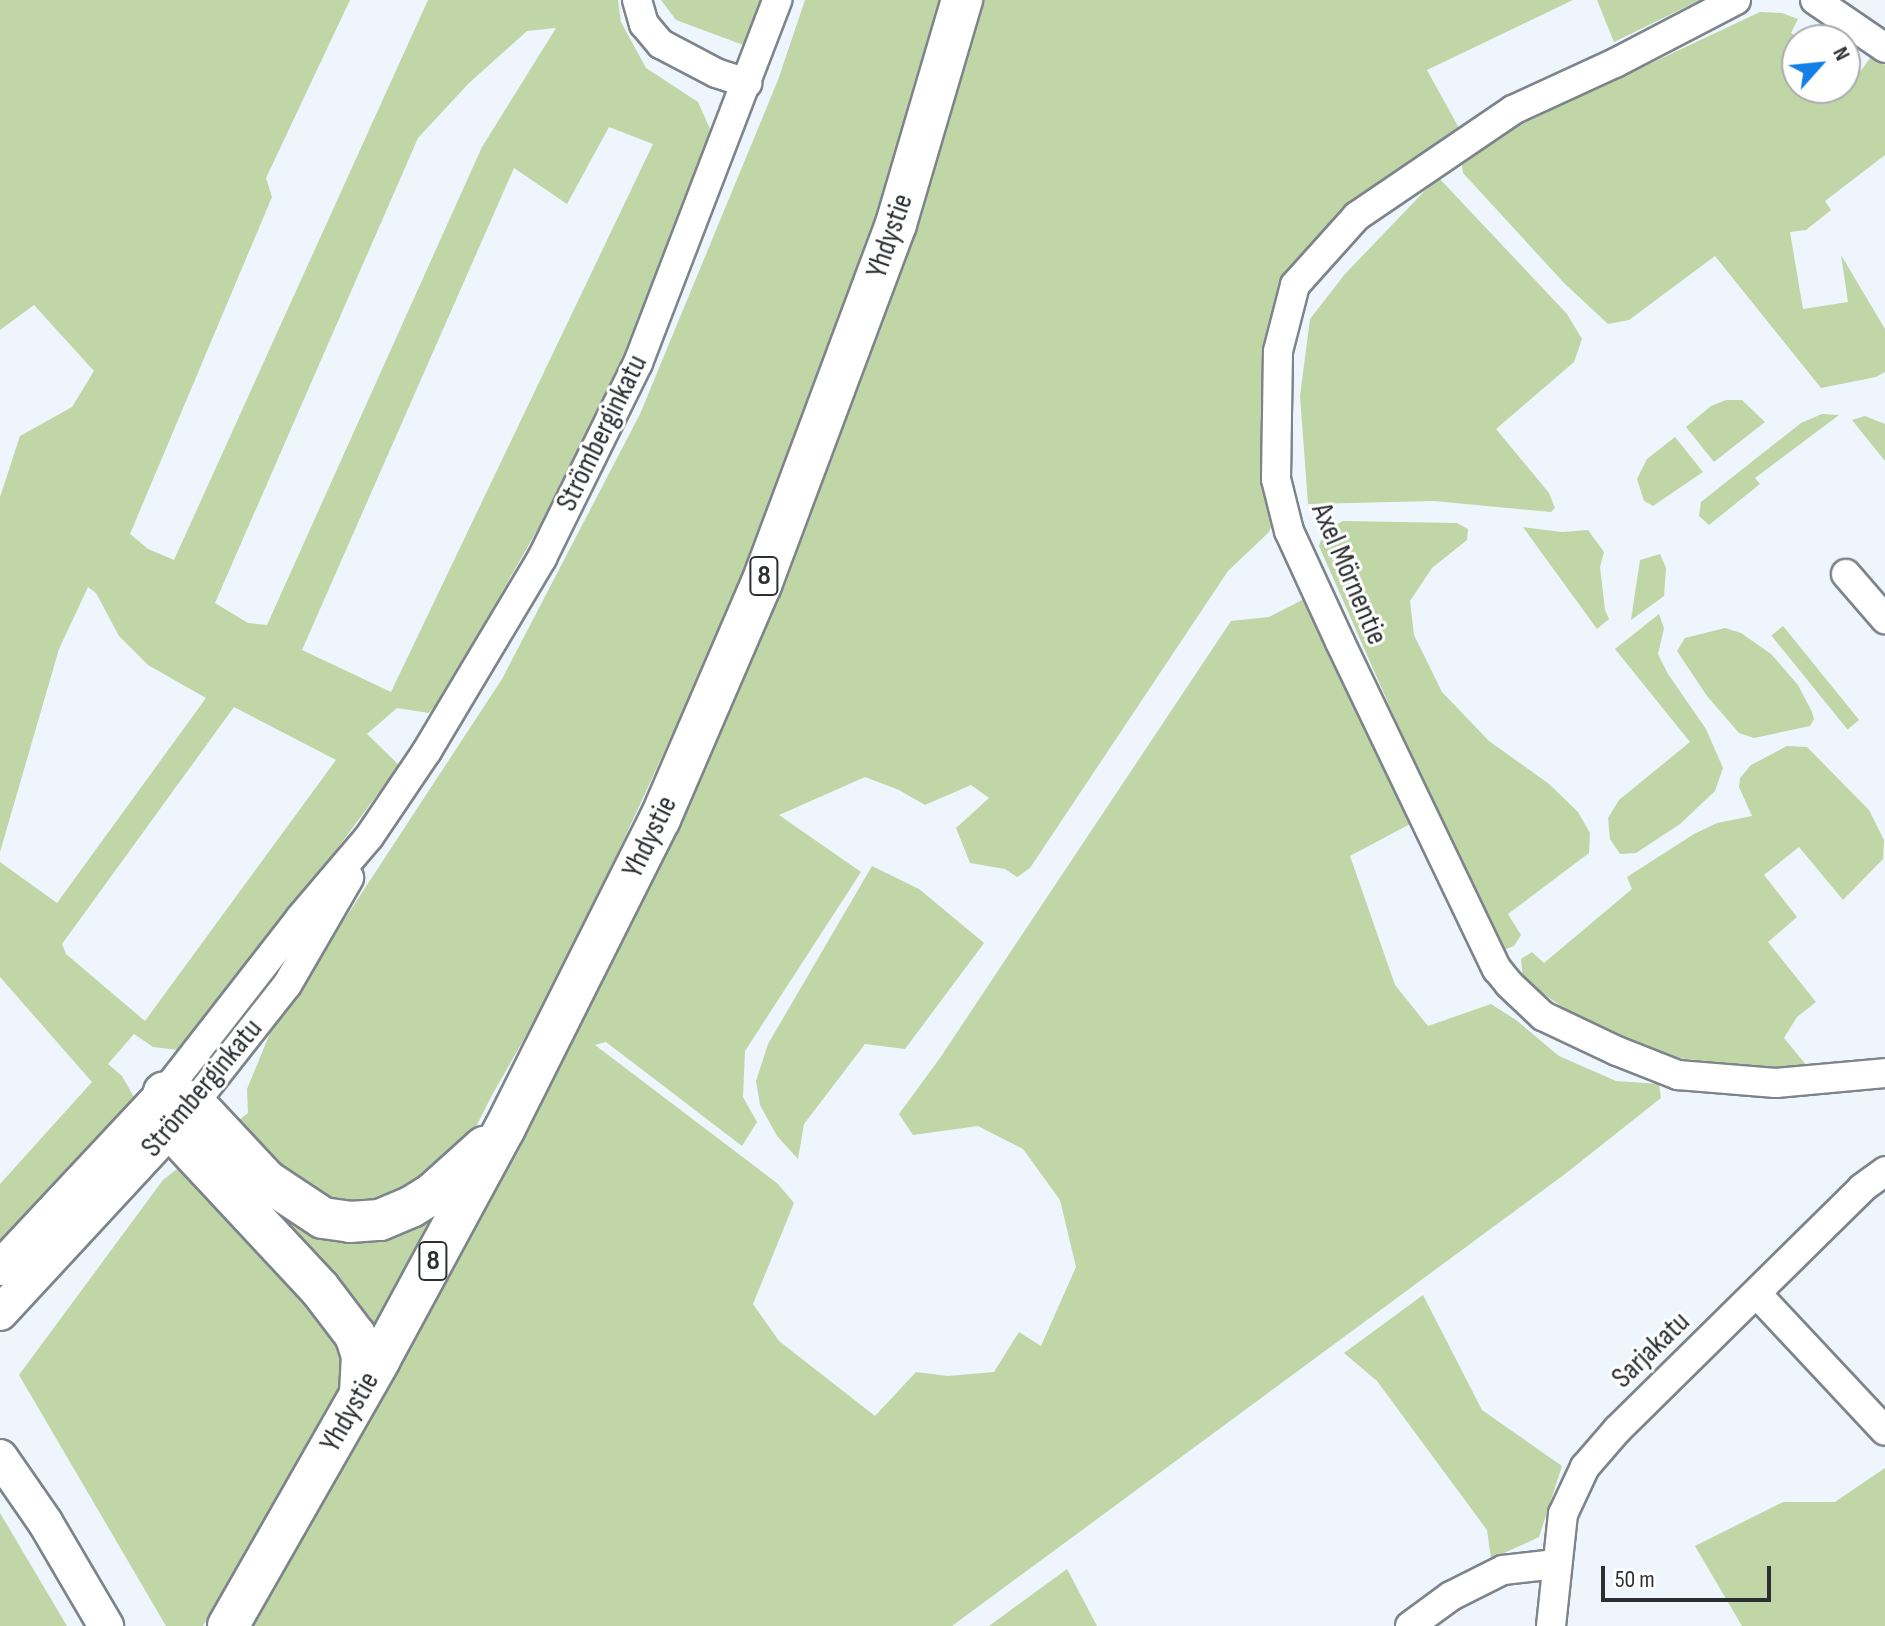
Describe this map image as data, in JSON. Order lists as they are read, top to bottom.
{
  "streets": {
    "highway": ["Yhdystie", "8"],
    "main road": ["Strömberginkatu"],
    "street": ["Axel Mörnentie", "Sarjakatu"]
  },
  "scale_bar": "50 m",
  "north": "top right"
}
